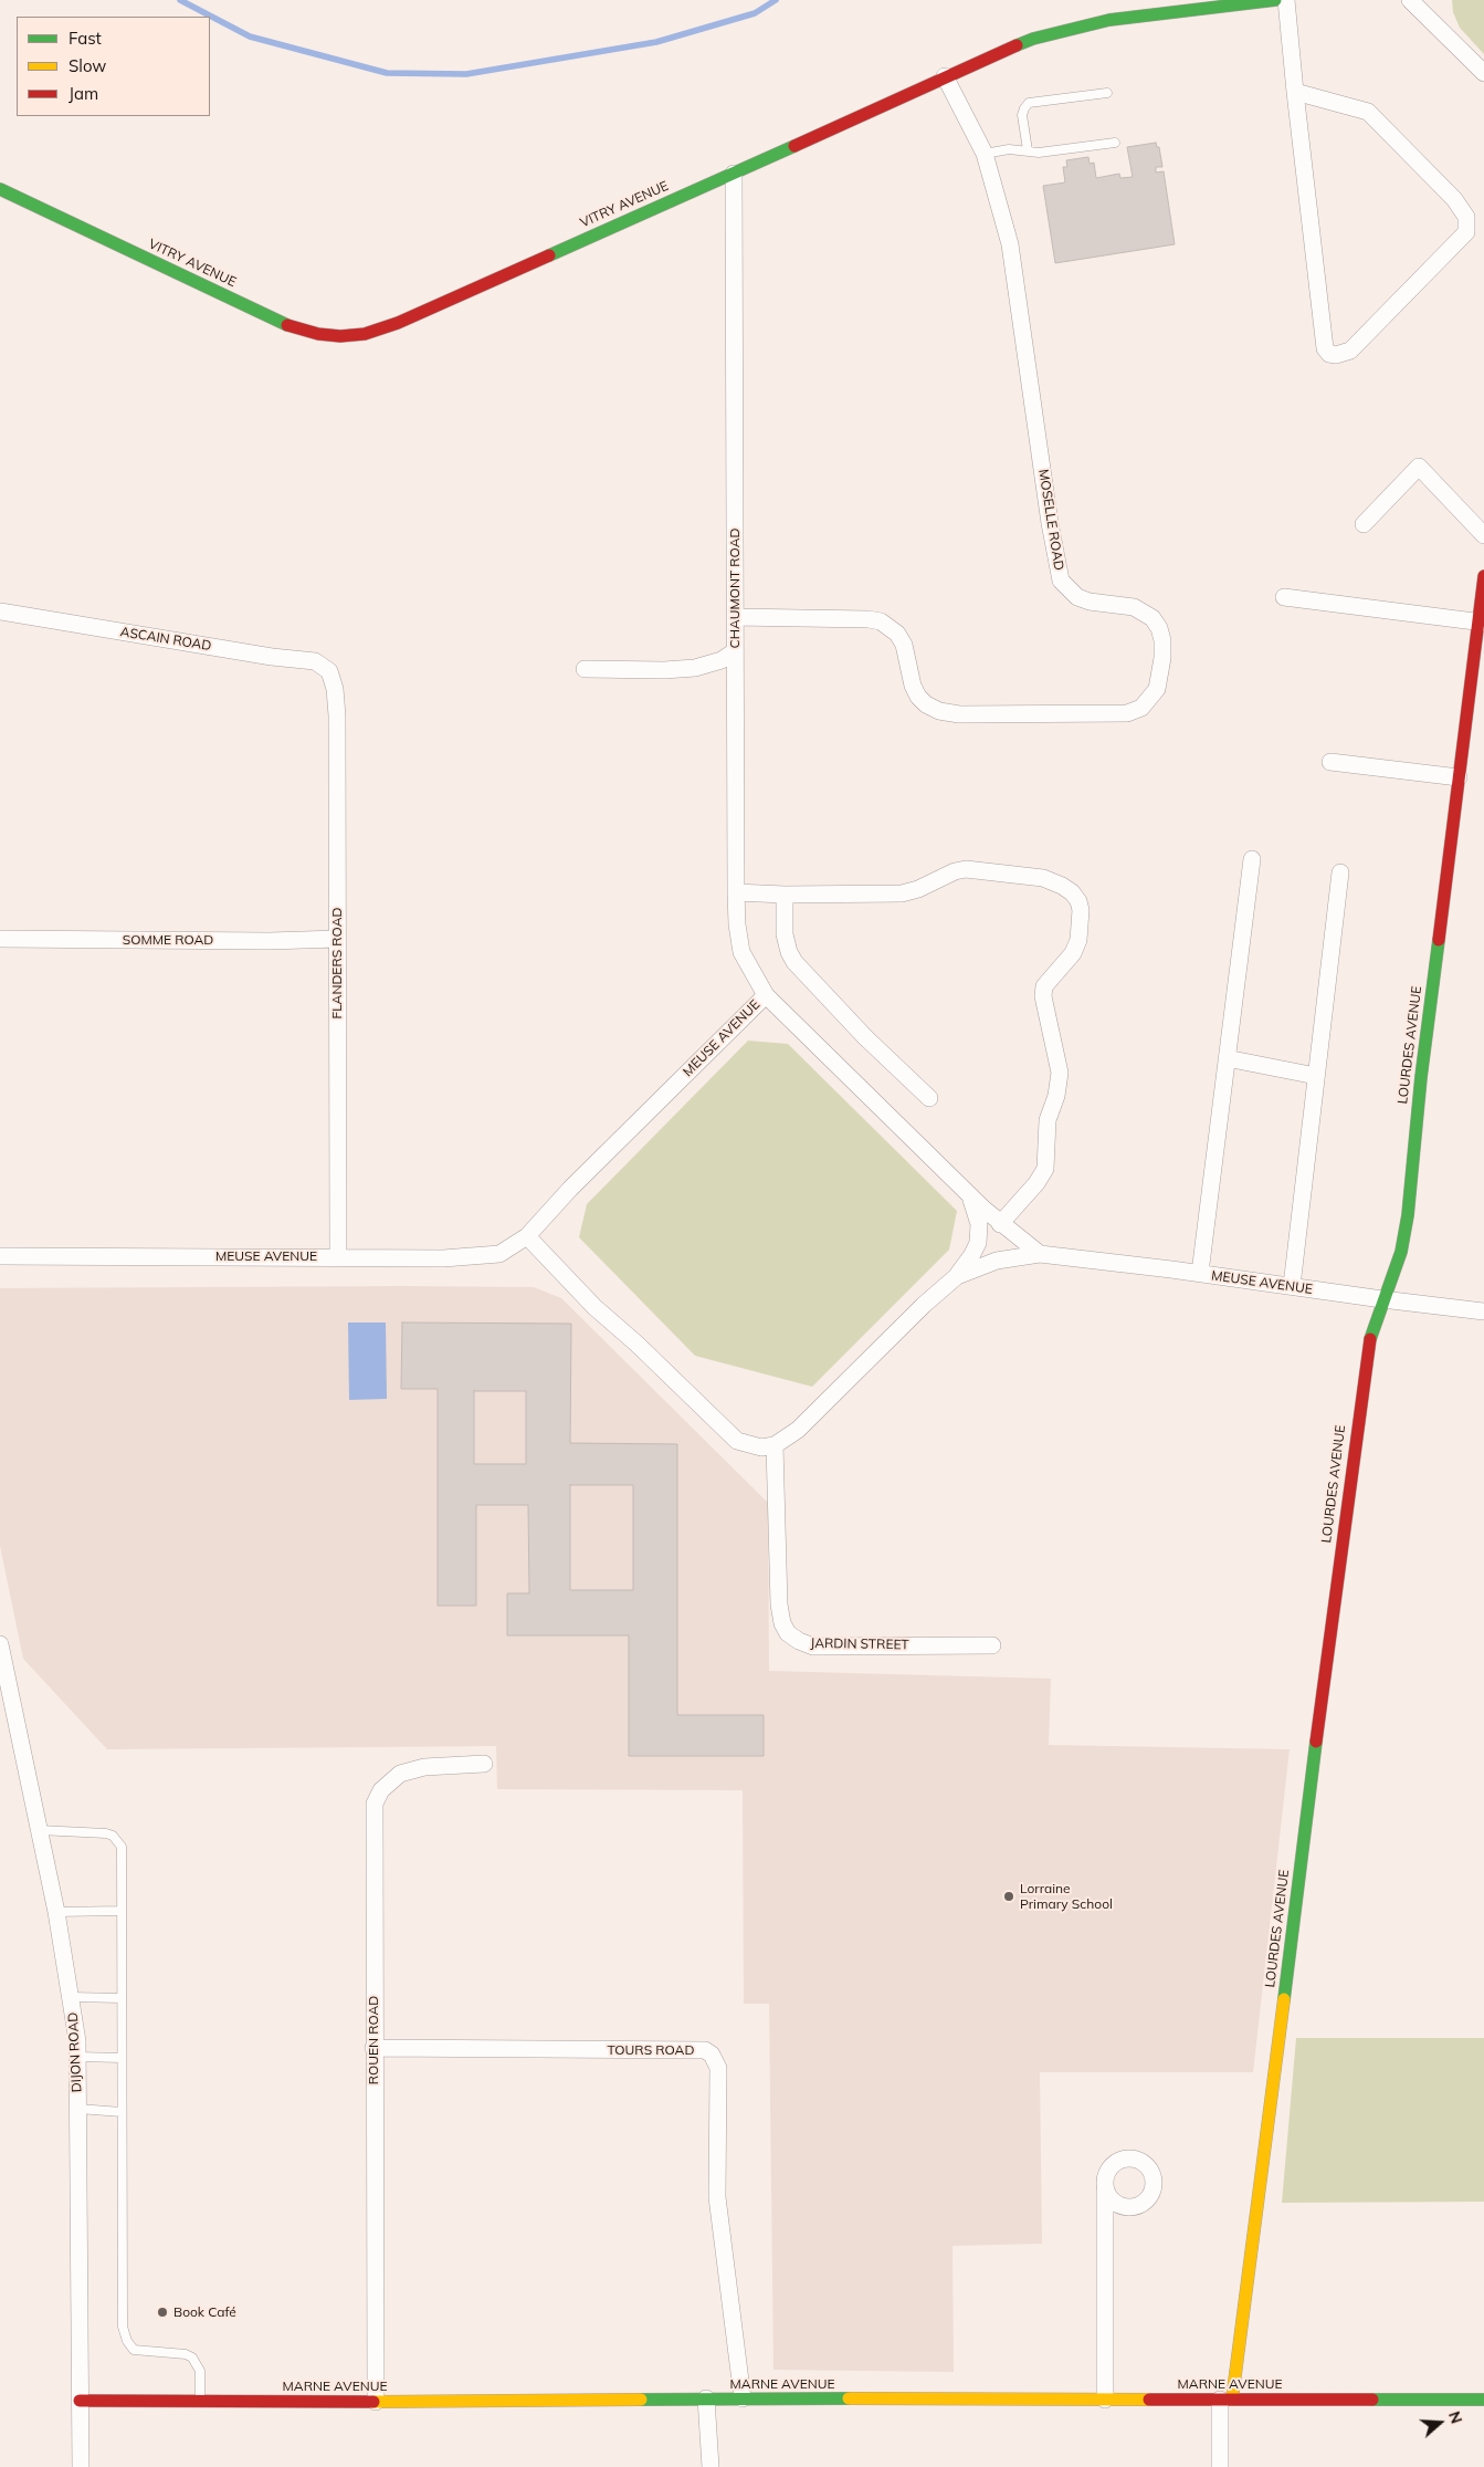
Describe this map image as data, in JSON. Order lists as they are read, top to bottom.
{
  "streets": {
    "street": [
      "VITRY AVENUE",
      "MOSELLE ROAD",
      "CHAUMONT ROAD",
      "ASCAIN ROAD",
      "SOMME ROAD",
      "FLANDERS ROAD",
      "MEUSE AVENUE",
      "LOURDES AVENUE",
      "JARDIN STREET",
      "ROUEN ROAD",
      "TOURS ROAD",
      "DIJON ROAD",
      "MARNE AVENUE"
    ]
  },
  "crossings": [
    ["VITRY AVENUE", "MOSELLE ROAD"],
    ["VITRY AVENUE", "CHAUMONT ROAD"],
    ["MOSELLE ROAD", "CHAUMONT ROAD"],
    ["CHAUMONT ROAD", "MEUSE AVENUE"],
    ["ASCAIN ROAD", "FLANDERS ROAD"],
    ["SOMME ROAD", "FLANDERS ROAD"],
    ["FLANDERS ROAD", "MEUSE AVENUE"],
    ["MEUSE AVENUE", "LOURDES AVENUE"],
    ["MEUSE AVENUE", "JARDIN STREET"],
    ["LOURDES AVENUE", "MARNE AVENUE"],
    ["ROUEN ROAD", "TOURS ROAD"],
    ["ROUEN ROAD", "MARNE AVENUE"],
    ["TOURS ROAD", "MARNE AVENUE"],
    ["DIJON ROAD", "MARNE AVENUE"]
  ],
  "places": ["Lorraine Primary School", "Book Café"],
  "legend": ["Fast", "Slow", "Jam"],
  "north": "right"
}
